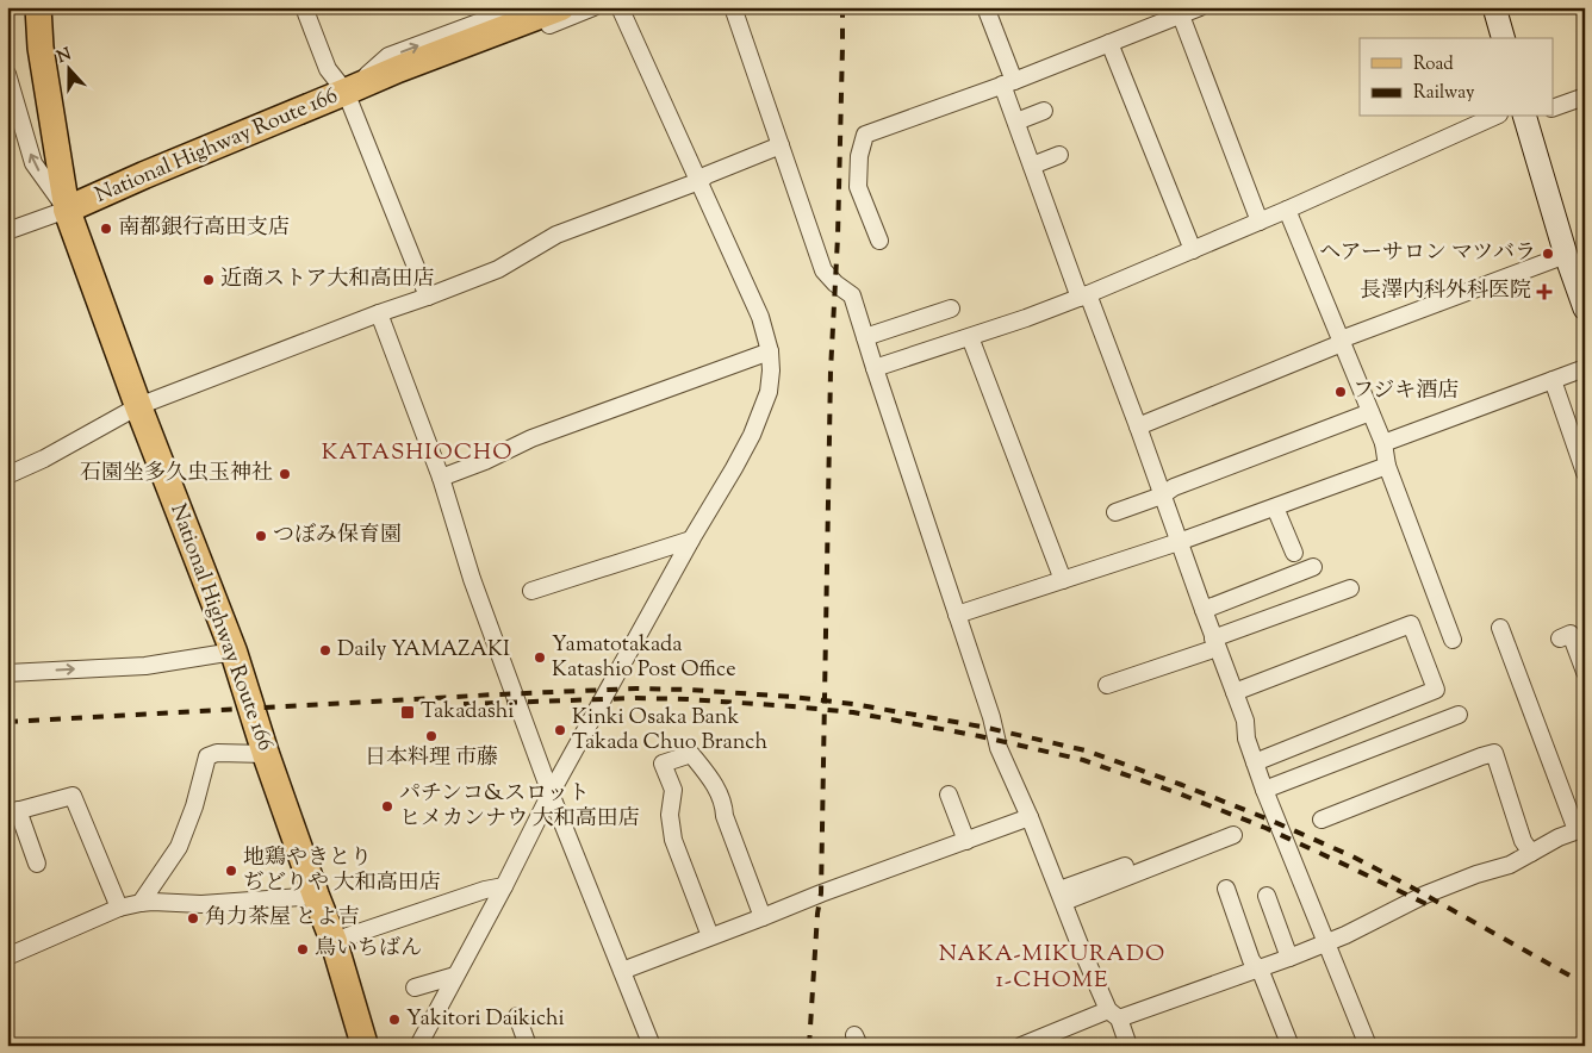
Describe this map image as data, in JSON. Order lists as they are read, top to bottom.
{
  "streets": {
    "highway": ["National Highway Route 166"]
  },
  "districts": ["KATASHIOCHO", "NAKA-MIKURADO 1-CHOME"],
  "places": {
    "other": [
      "南都銀行高田支店",
      "ヘアーサロン マツバラ",
      "近商ストア大和高田店",
      "フジキ酒店",
      "石園坐多久虫玉神社",
      "つぼみ保育園",
      "Daily YAMAZAKI",
      "Yamatotakada Katashio Post Office",
      "Kinki Osaka Bank Takada Chuo Branch",
      "日本料理 市藤",
      "パチンコ&スロット ヒメカンナウ 大和高田店",
      "地鶏やきとり ぢどりや 大和高田店",
      "角力茶屋 とよ吉",
      "鳥いちばん",
      "Yakitori Daikichi"
    ],
    "health": ["長澤内科外科医院"],
    "transit": ["Takadashi"]
  },
  "legend": ["Road", "Railway"],
  "north": "top"
}
